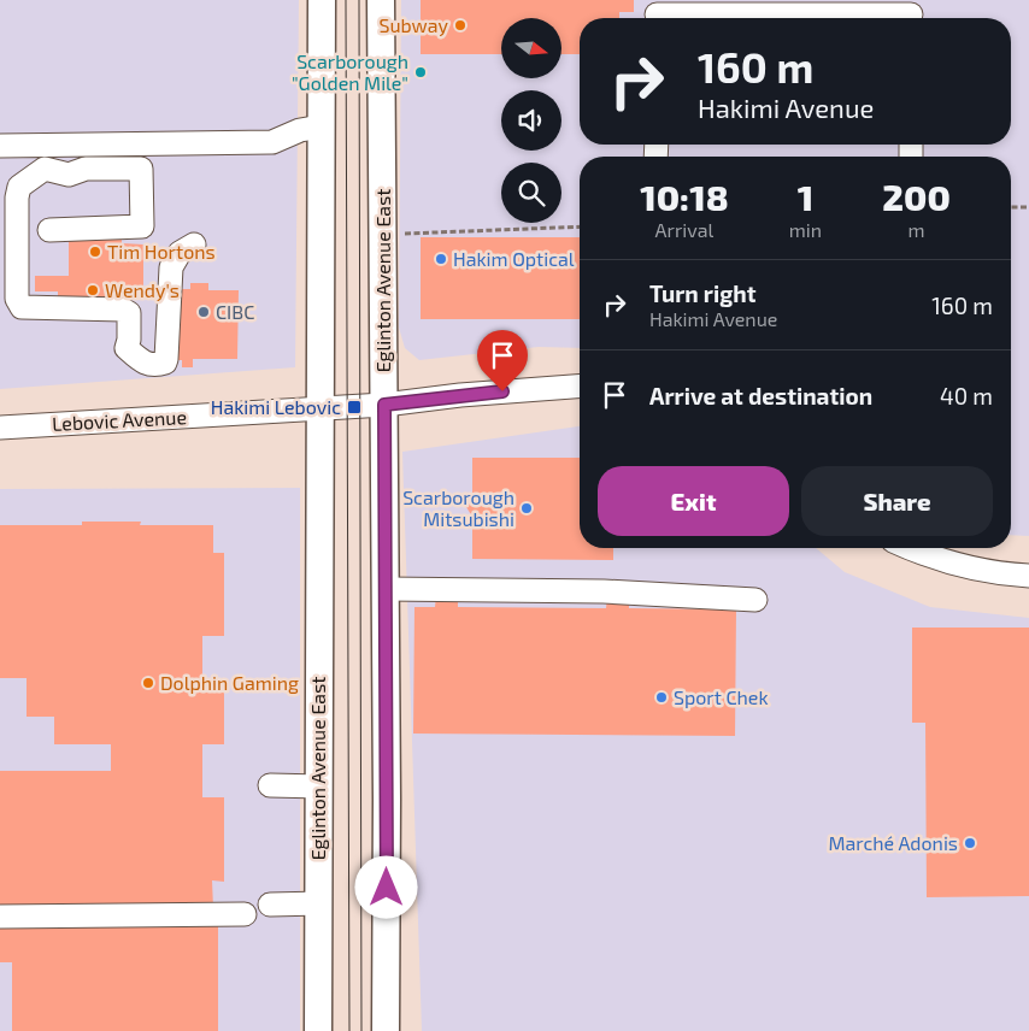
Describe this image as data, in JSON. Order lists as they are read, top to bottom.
{
  "streets": {
    "main road": ["Eglinton Avenue East"],
    "street": ["Lebovic Avenue"]
  },
  "crossings": [
    ["Eglinton Avenue East", "Lebovic Avenue"]
  ],
  "places": {
    "other": [
      "Subway",
      "Scarborough \"Golden Mile\"",
      "Tim Hortons",
      "Hakim Optical",
      "Wendy's",
      "CIBC",
      "Scarborough Mitsubishi",
      "Dolphin Gaming",
      "Sport Chek",
      "Marché Adonis"
    ],
    "transit": ["Hakimi Lebovic"]
  },
  "north": "right",
  "page": {
    "turn": ["160 m", "Hakimi Avenue"],
    "eta": [
      "10:18",
      "Arrival",
      "1",
      "min",
      "200",
      "m"
    ],
    "list": [
      {
        "name": "Turn right",
        "note": "Hakimi Avenue",
        "value": "160 m"
      },
      {
        "name": "Arrive at destination",
        "value": "40 m"
      }
    ],
    "buttons": ["Exit", "Share"]
  }
}
